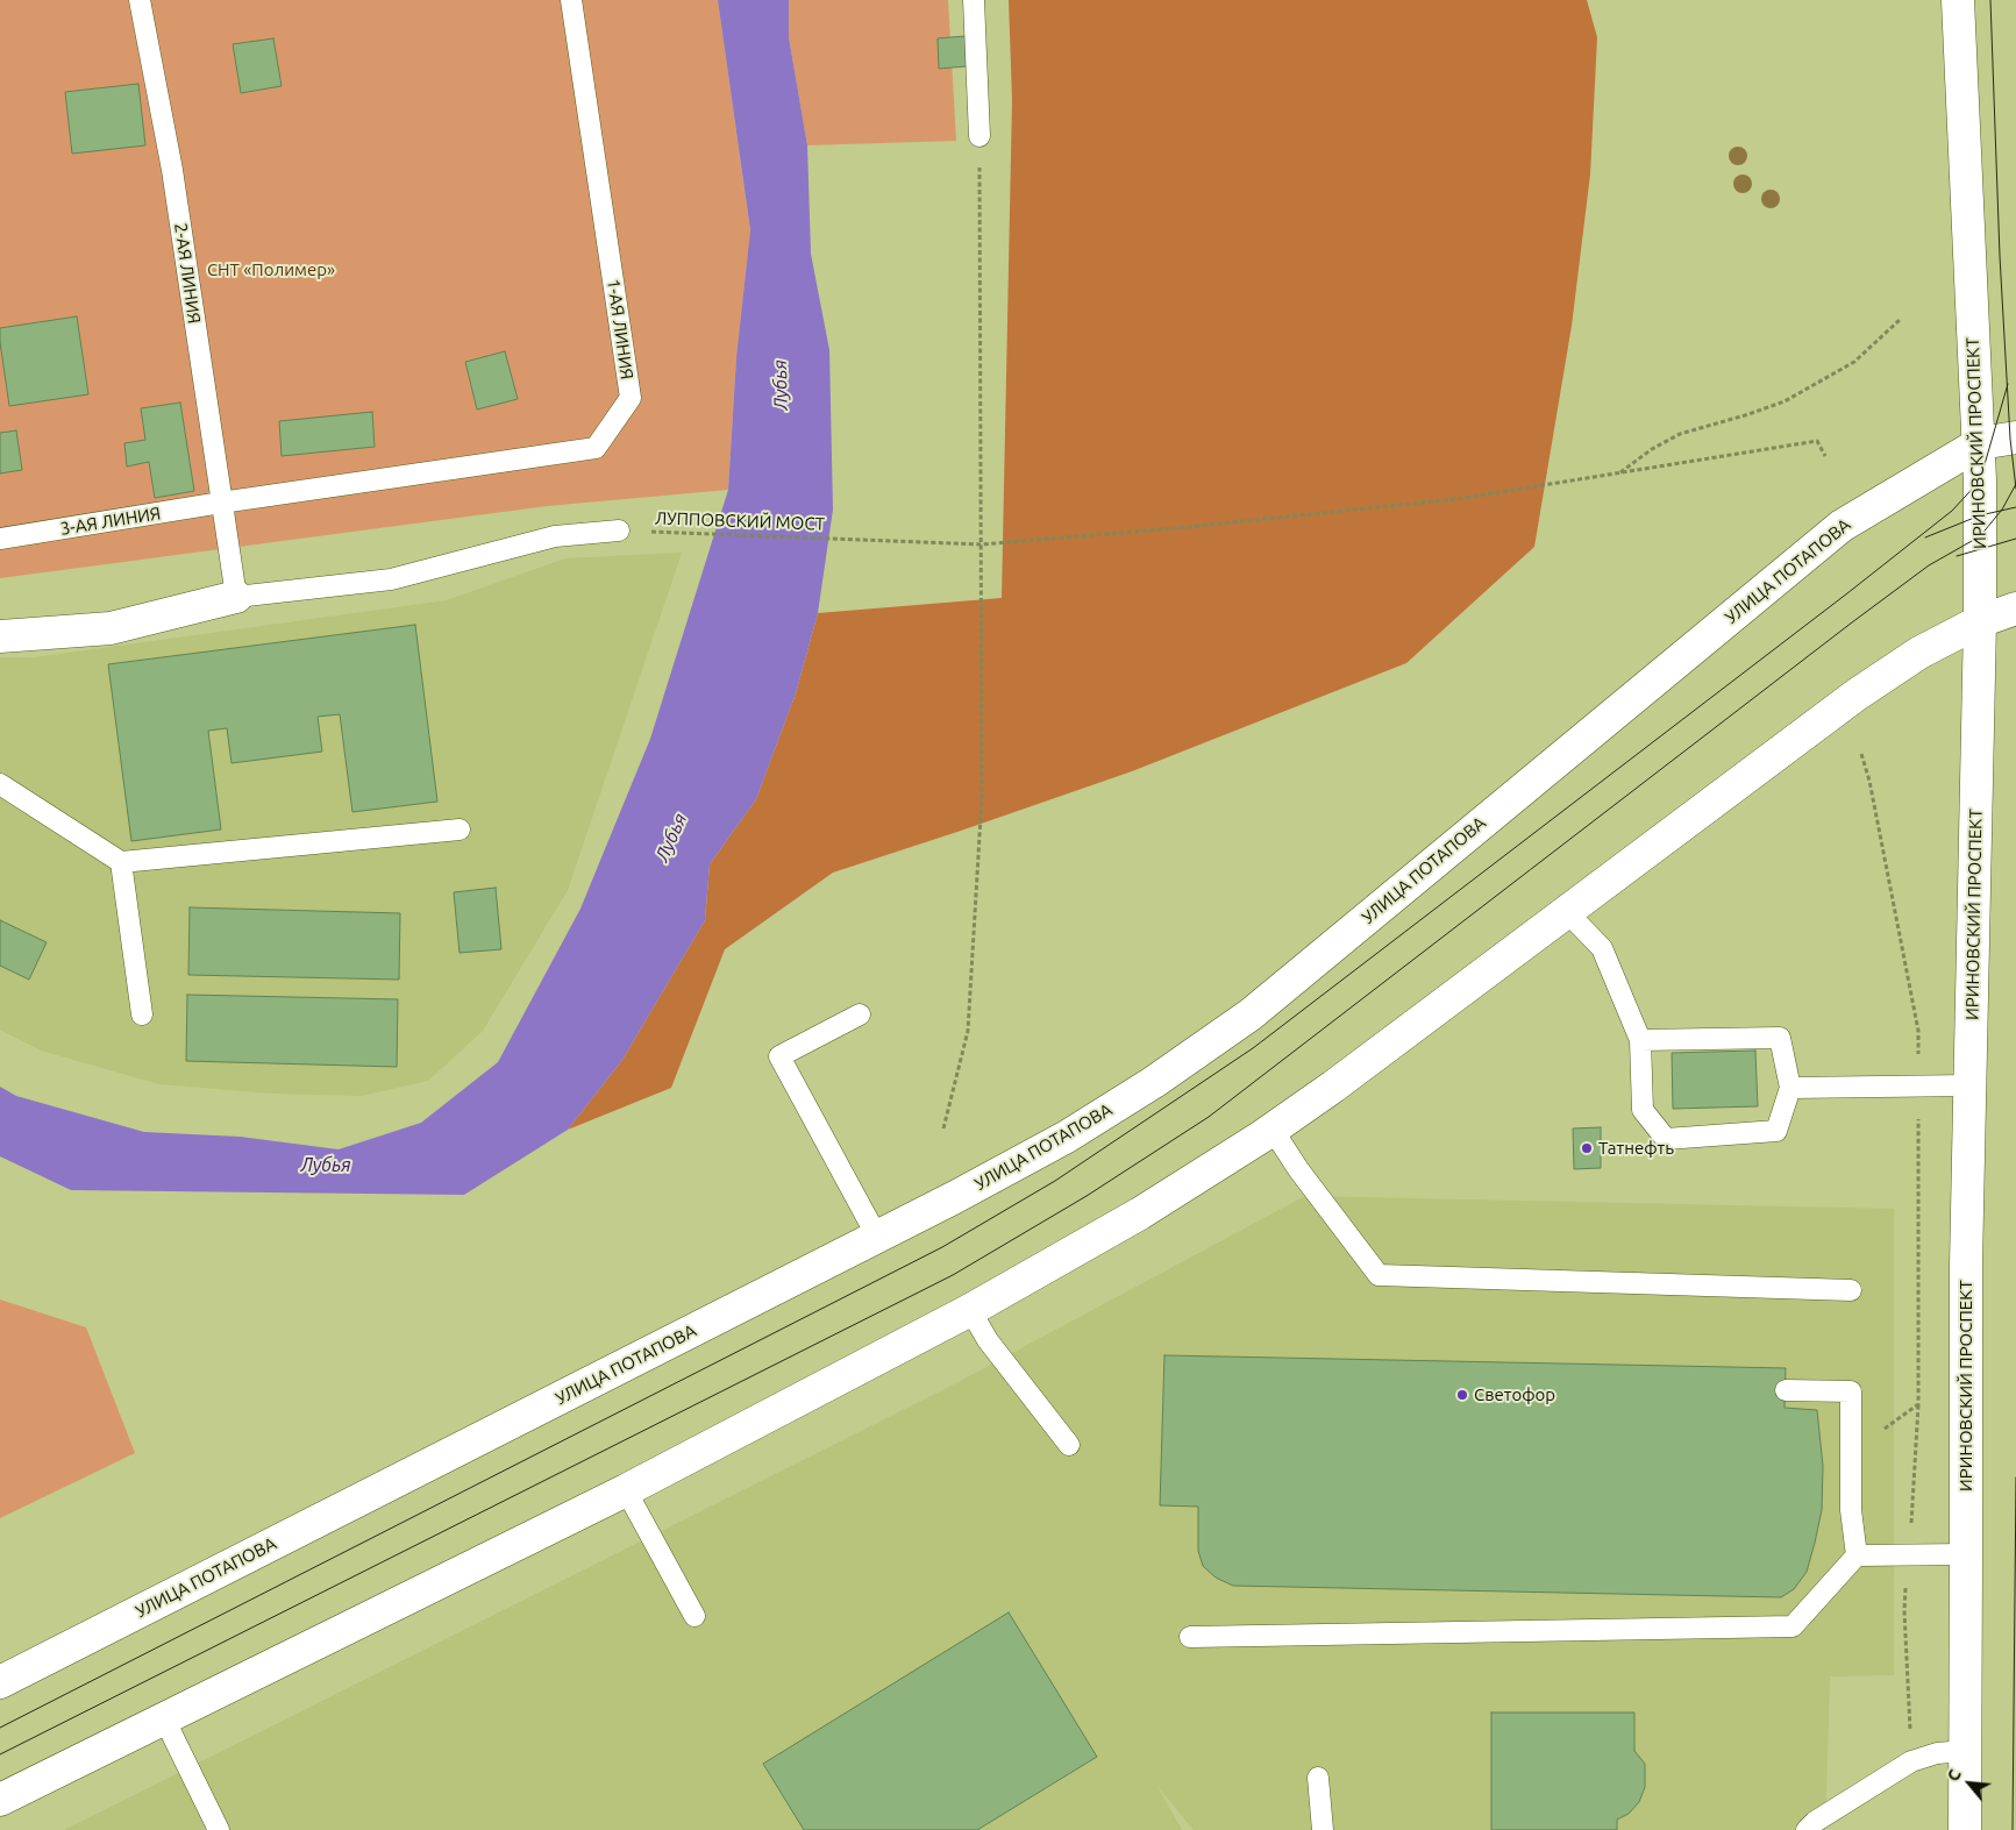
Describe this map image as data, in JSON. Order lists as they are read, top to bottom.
{
  "streets": {
    "street": ["ИРИНОВСКИЙ ПРОСПЕКТ", "УЛИЦА ПОТАПОВА"],
    "lane": ["2-АЯ ЛИНИЯ", "1-АЯ ЛИНИЯ", "3-АЯ ЛИНИЯ"],
    "path": ["ЛУППОВСКИЙ МОСТ"]
  },
  "crossings": [
    ["2-АЯ ЛИНИЯ", "1-АЯ ЛИНИЯ"],
    ["2-АЯ ЛИНИЯ", "3-АЯ ЛИНИЯ"],
    ["1-АЯ ЛИНИЯ", "3-АЯ ЛИНИЯ"],
    ["ИРИНОВСКИЙ ПРОСПЕКТ", "УЛИЦА ПОТАПОВА"]
  ],
  "water": ["Лубья"],
  "parks": ["СНТ «Полимер»"],
  "places": ["Татнефть", "Светофор"],
  "north": "top left"
}
